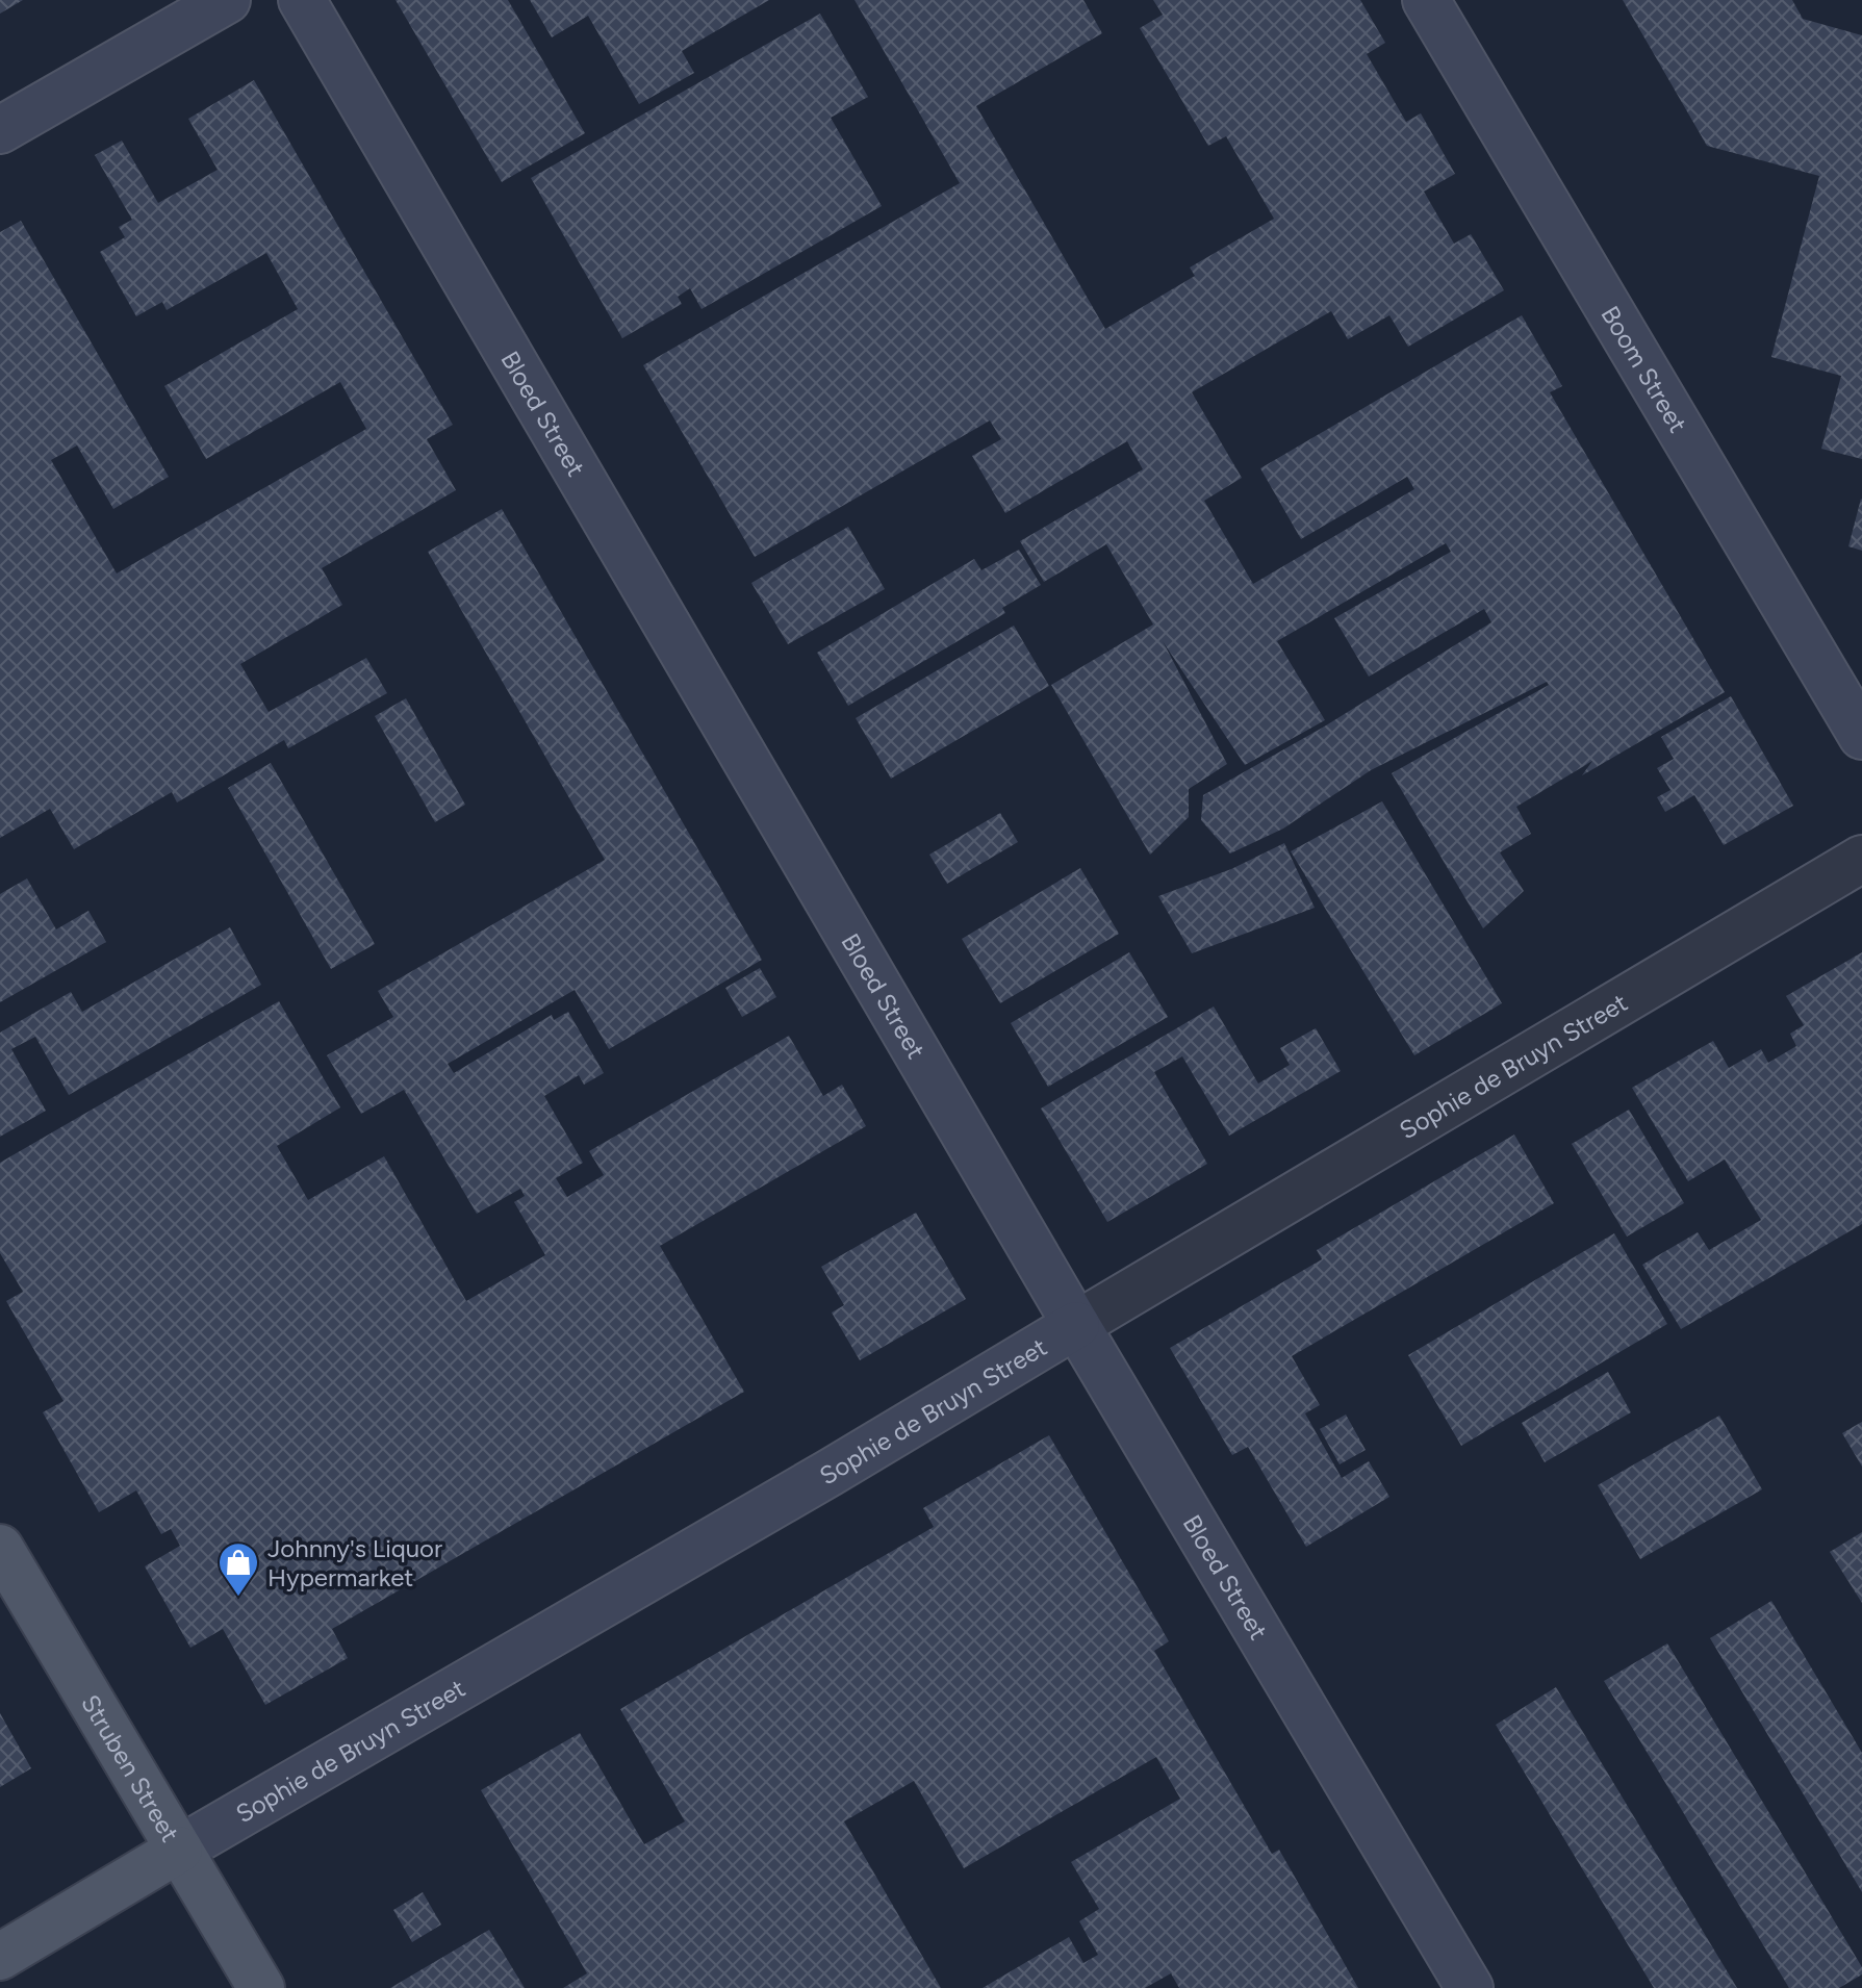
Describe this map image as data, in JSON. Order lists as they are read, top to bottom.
{
  "streets": {
    "main road": [
      "Boom Street",
      "Bloed Street",
      "Sophie de Bruyn Street",
      "Struben Street"
    ]
  },
  "crossings": [
    ["Bloed Street", "Sophie de Bruyn Street"],
    ["Sophie de Bruyn Street", "Struben Street"]
  ],
  "places": {
    "shop": ["Johnny's Liquor Hypermarket"]
  }
}
